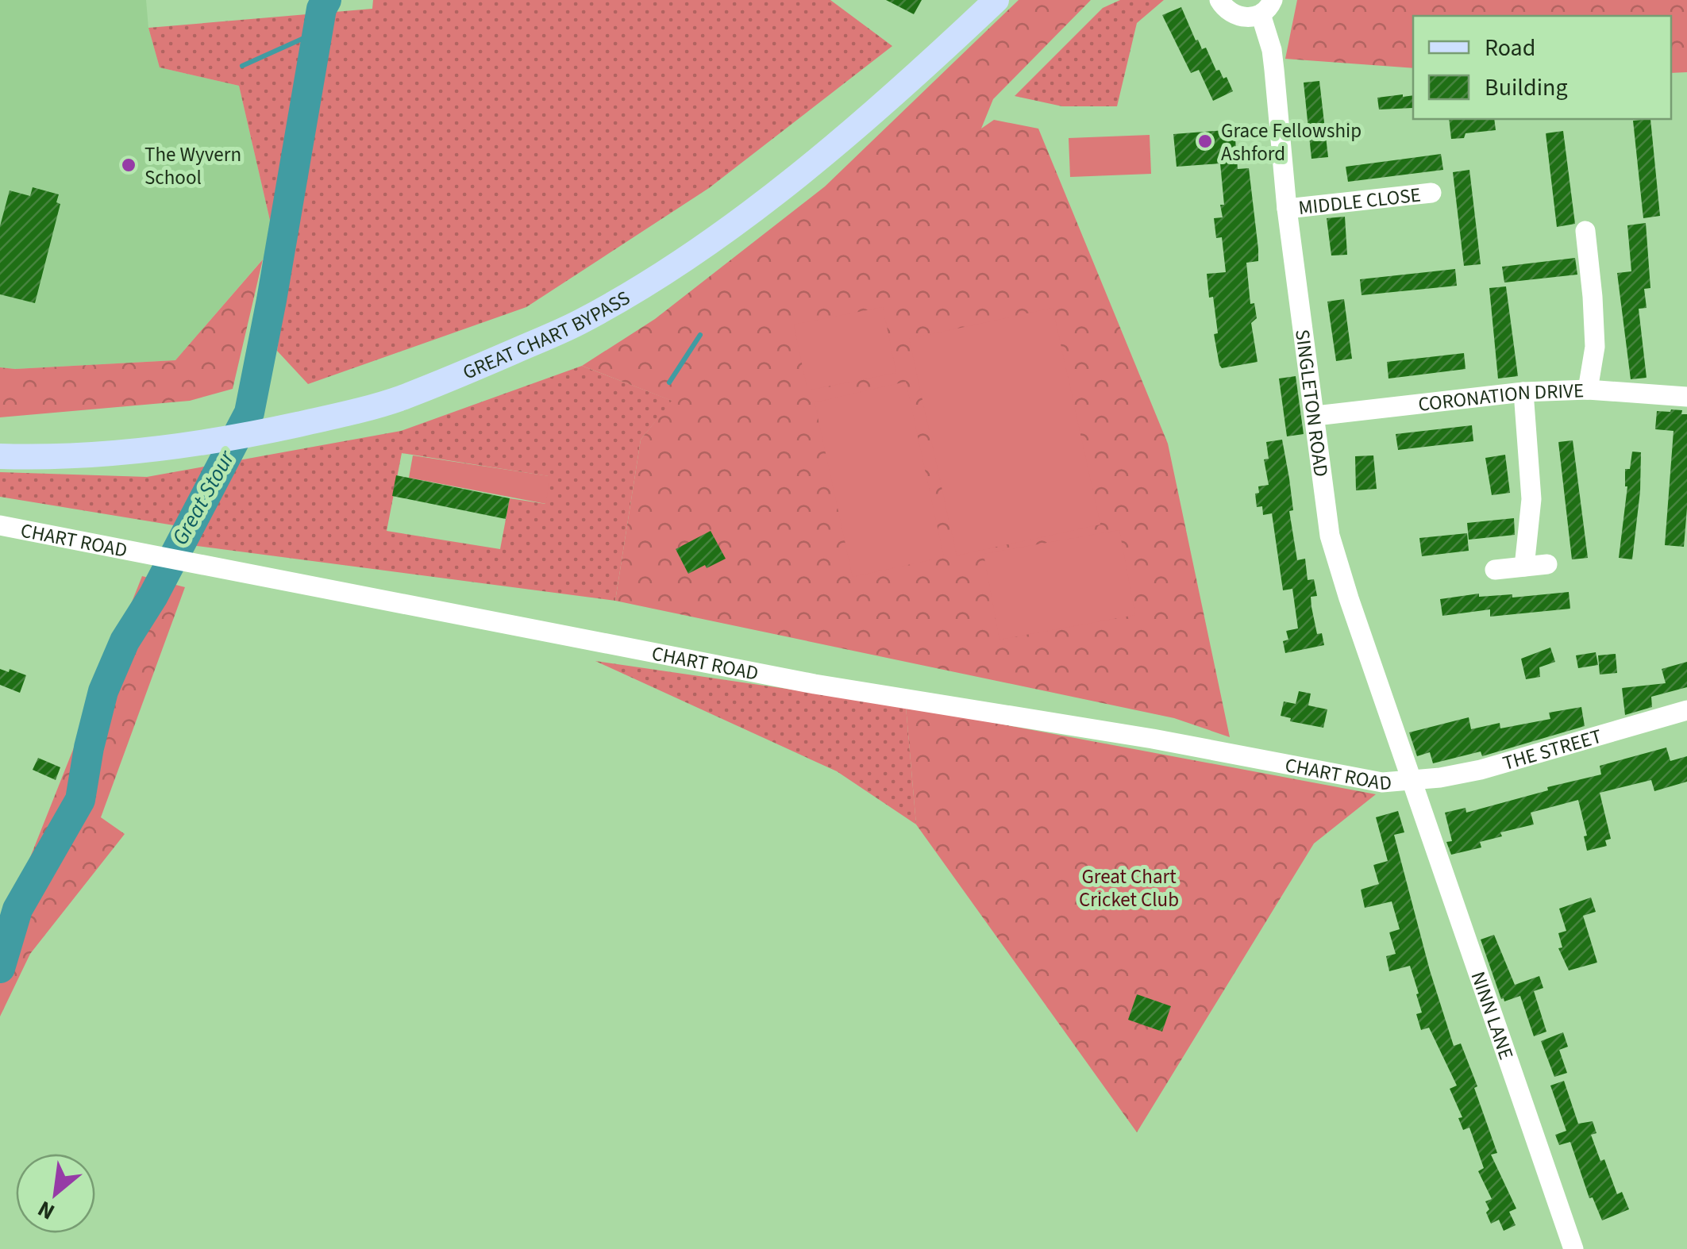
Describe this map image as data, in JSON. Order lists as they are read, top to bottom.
{
  "streets": {
    "main road": ["GREAT CHART BYPASS"],
    "street": [
      "MIDDLE CLOSE",
      "CORONATION DRIVE",
      "SINGLETON ROAD",
      "CHART ROAD",
      "THE STREET",
      "NINN LANE"
    ]
  },
  "crossings": [
    ["MIDDLE CLOSE", "SINGLETON ROAD"],
    ["CORONATION DRIVE", "SINGLETON ROAD"],
    ["SINGLETON ROAD", "CHART ROAD"],
    ["SINGLETON ROAD", "THE STREET"],
    ["SINGLETON ROAD", "NINN LANE"],
    ["CHART ROAD", "THE STREET"],
    ["CHART ROAD", "NINN LANE"],
    ["THE STREET", "NINN LANE"]
  ],
  "water": ["Great Stour"],
  "parks": ["Great Chart Cricket Club"],
  "places": ["Grace Fellowship Ashford", "The Wyvern School"],
  "legend": ["Road", "Building"],
  "north": "bottom left"
}
